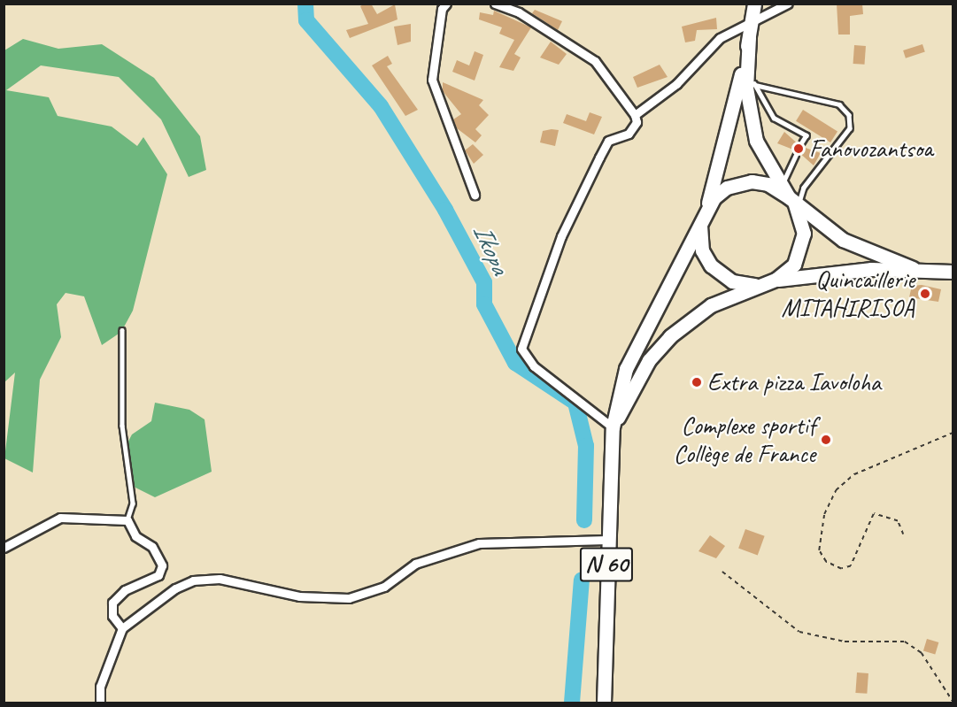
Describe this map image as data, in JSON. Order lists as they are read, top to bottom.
{
  "streets": {
    "main road": ["N 60"]
  },
  "water": ["Ikopa"],
  "places": [
    "Fanovozantsoa",
    "Quincaillerie MITAHIRISOA",
    "Extra pizza Iavoloha",
    "Complexe sportif Collège de France"
  ]
}
